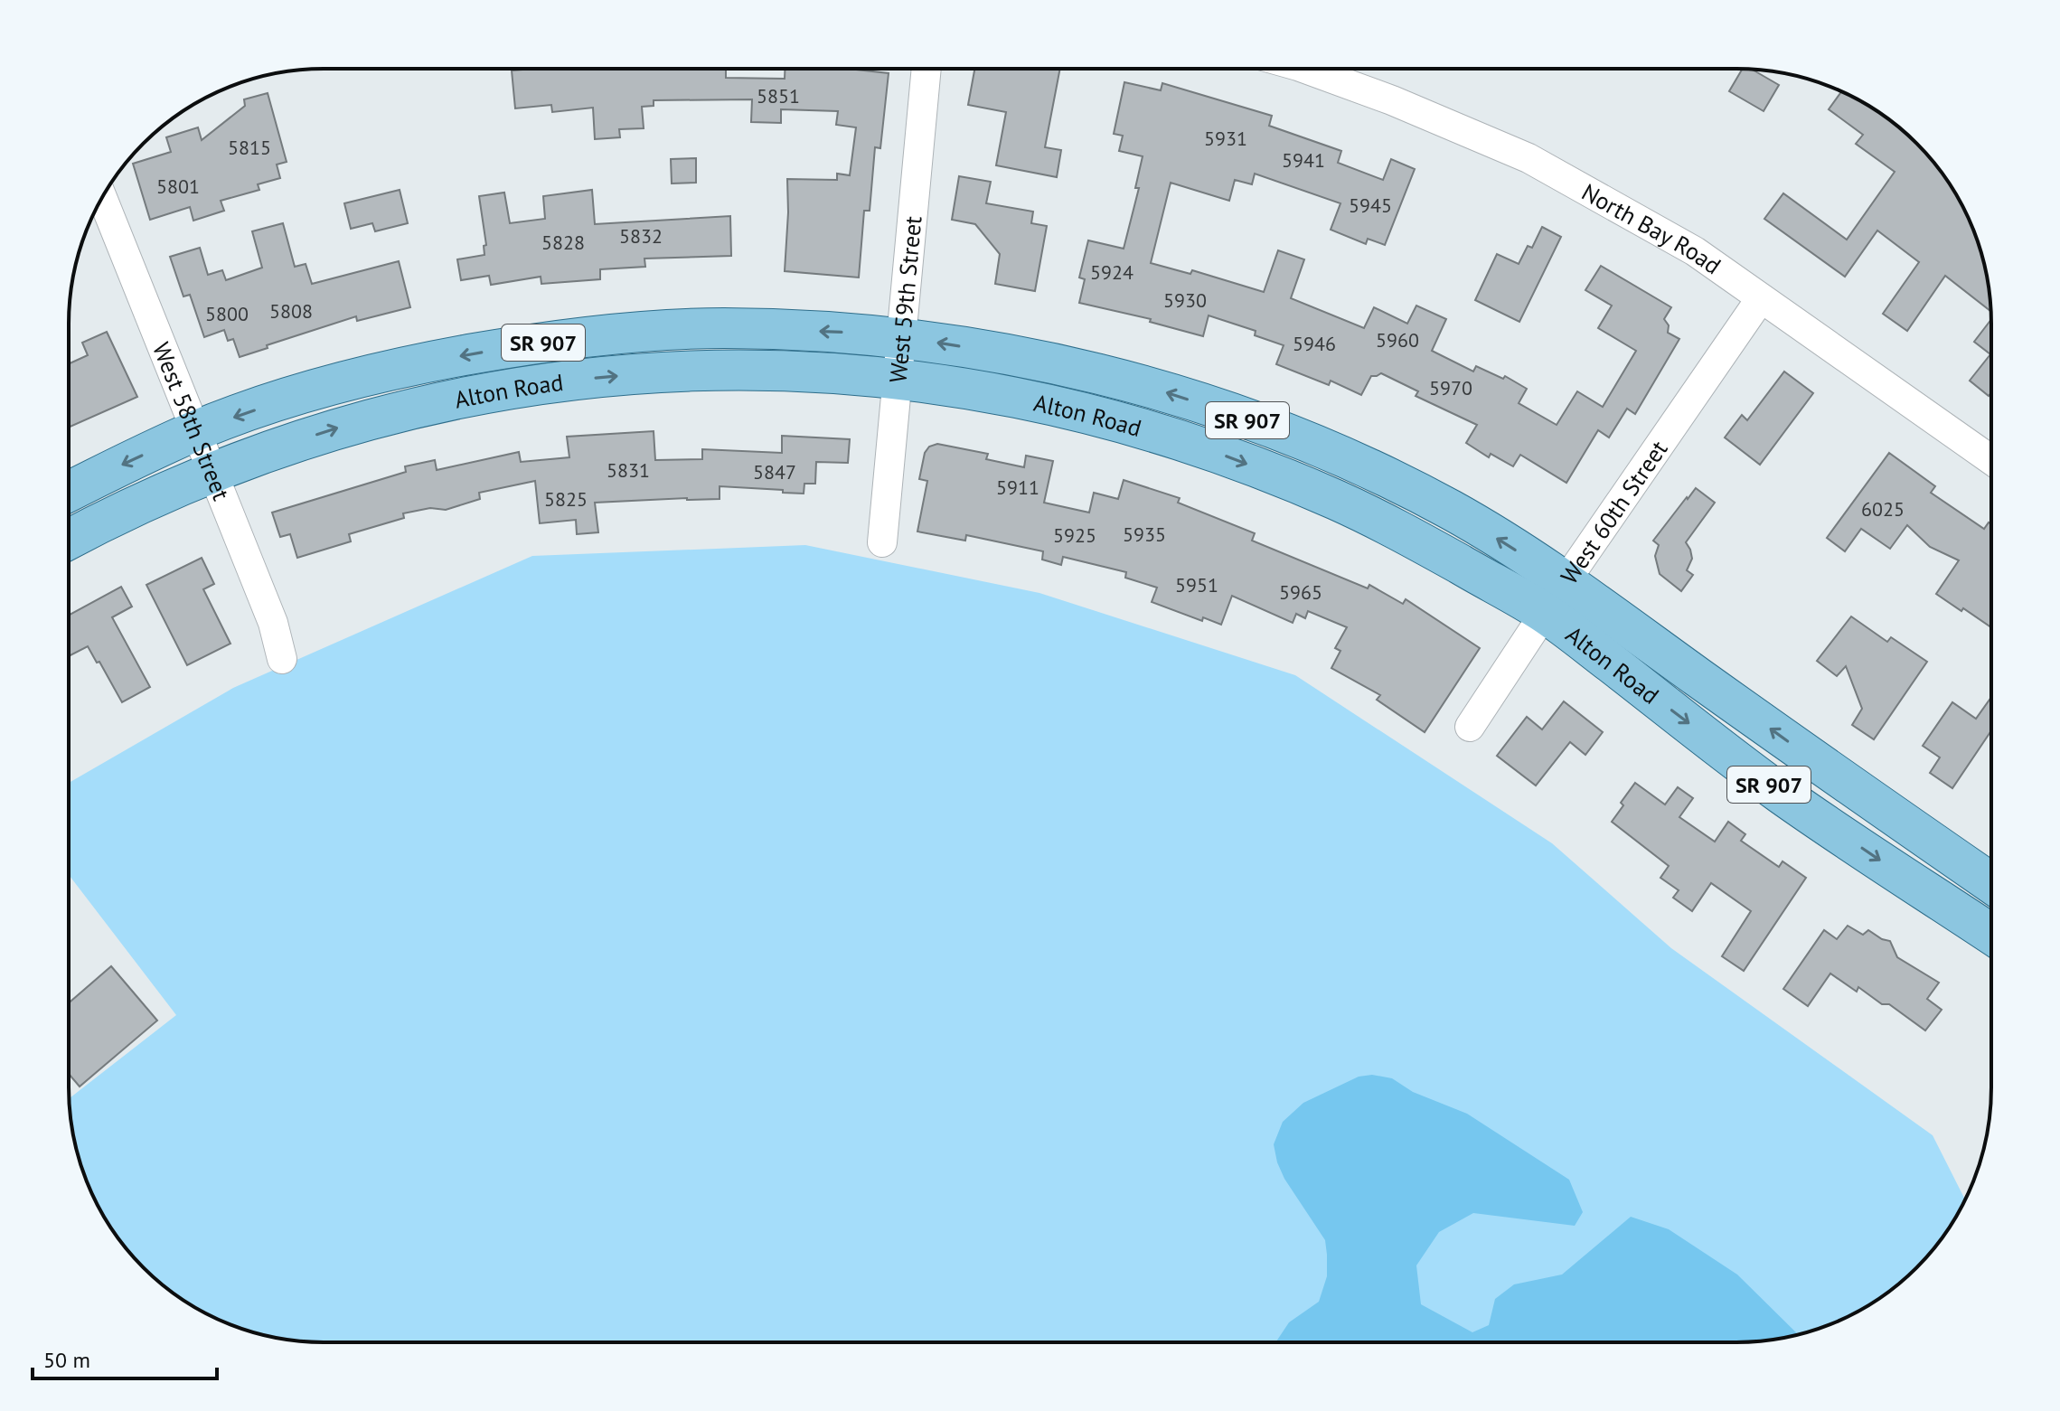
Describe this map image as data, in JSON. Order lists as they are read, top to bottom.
{
  "streets": {
    "main road": ["SR 907", "Alton Road"],
    "street": [
      "North Bay Road",
      "West 59th Street",
      "West 58th Street",
      "West 60th Street"
    ]
  },
  "crossings": [
    ["North Bay Road", "West 60th Street"],
    ["West 59th Street", "Alton Road"],
    ["Alton Road", "West 58th Street"],
    ["Alton Road", "West 60th Street"]
  ],
  "house_numbers": [
    "5851",
    "5931",
    "5815",
    "5941",
    "5801",
    "5945",
    "5832",
    "5828",
    "5924",
    "5930",
    "5808",
    "5800",
    "5960",
    "5946",
    "5970",
    "5831",
    "5847",
    "5911",
    "5825",
    "6025",
    "5935",
    "5925",
    "5951",
    "5965"
  ],
  "scale_bar": "50 m"
}
